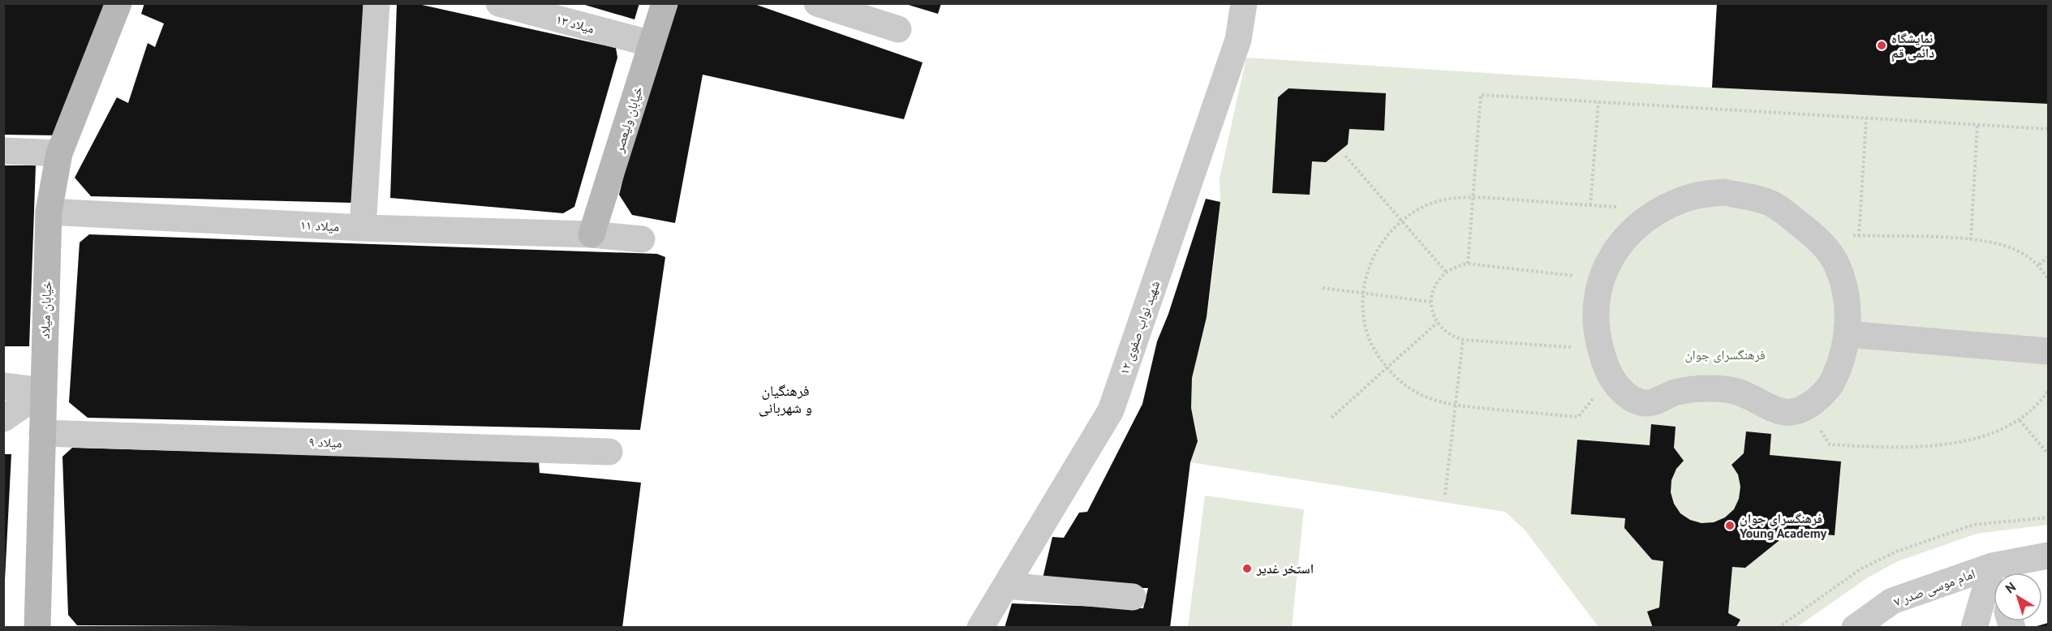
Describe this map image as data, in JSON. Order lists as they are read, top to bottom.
{
  "streets": {
    "street": [
      "میلاد ۱۳",
      "خیابان ولیعصر",
      "میلاد ۱۱",
      "خیابان میلاد",
      "شهید نواب صفوی ۱۲",
      "میلاد ۹",
      "امام موسی صدر ۷"
    ]
  },
  "crossings": [
    ["میلاد ۱۳", "خیابان ولیعصر"],
    ["خیابان ولیعصر", "میلاد ۱۱"],
    ["میلاد ۱۱", "خیابان میلاد"],
    ["خیابان میلاد", "میلاد ۹"]
  ],
  "districts": ["فرهنگیان و شهربانی"],
  "parks": ["فرهنگسرای جوان"],
  "places": ["نمایشگاه دائمی قم", "فرهنگسرای جوان Young Academy", "استخر غدیر"],
  "north": "top left"
}
